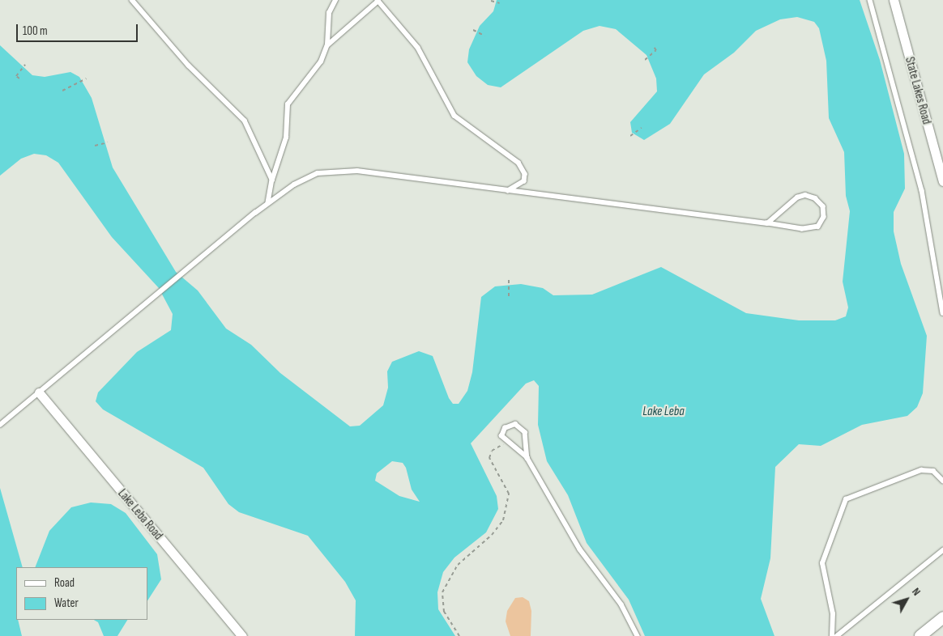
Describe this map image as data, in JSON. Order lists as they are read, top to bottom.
{
  "streets": {
    "street": ["State Lakes Road", "Lake Leba Road"]
  },
  "water": ["Lake Leba"],
  "legend": ["Road", "Water"],
  "scale_bar": "100 m",
  "north": "top right"
}
